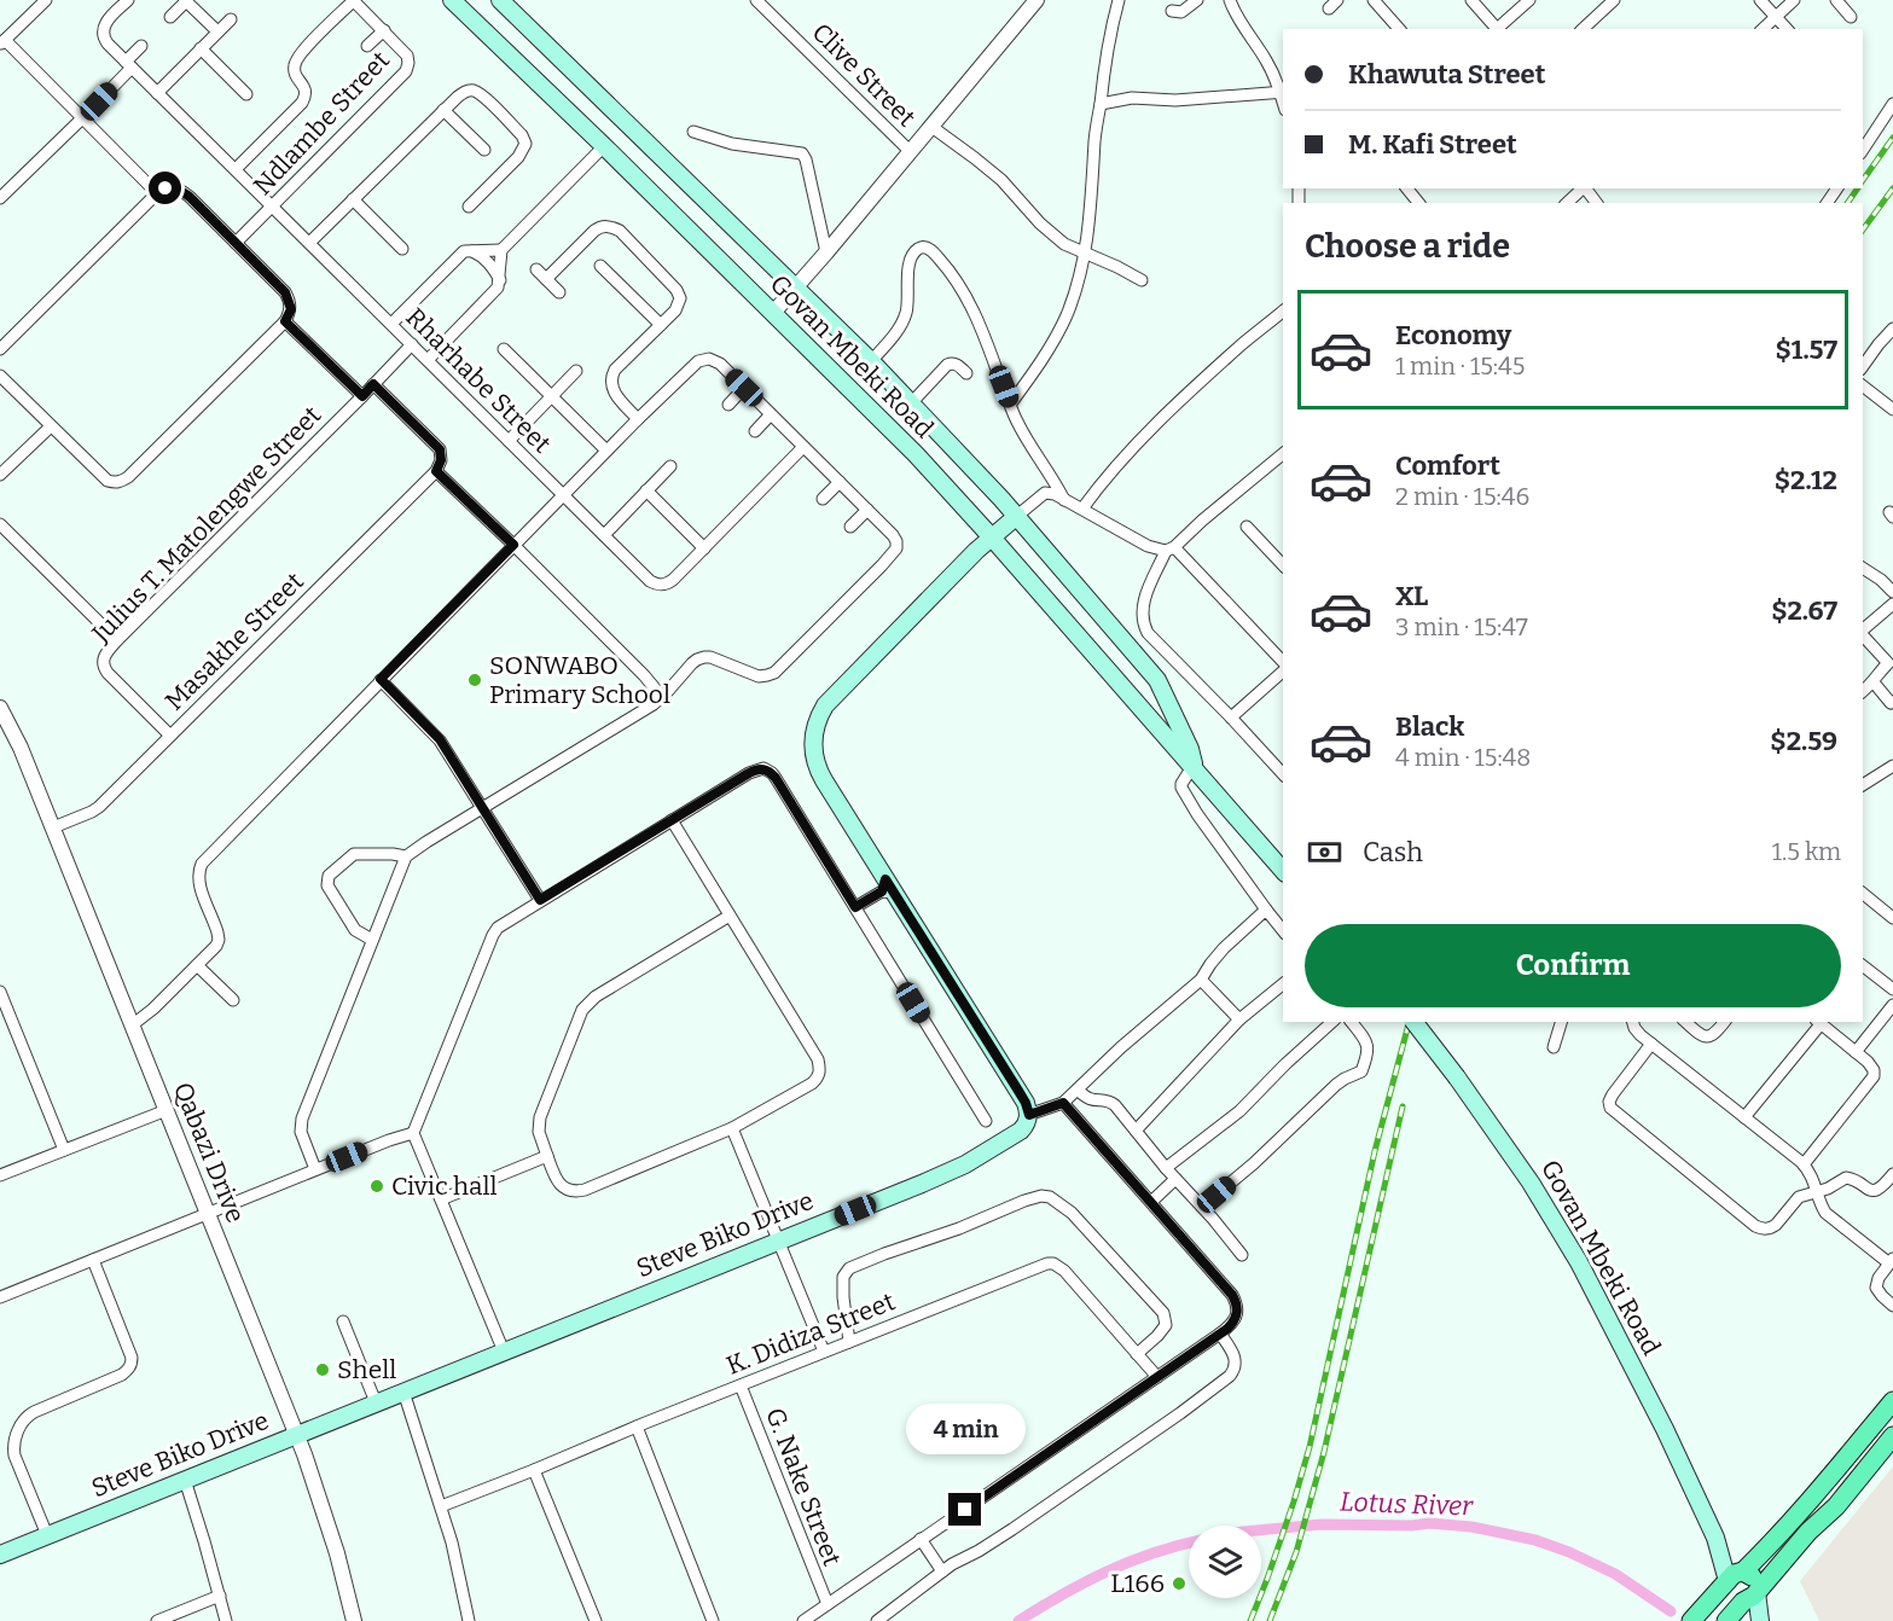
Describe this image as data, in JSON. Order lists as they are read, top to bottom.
{
  "streets": {
    "main road": ["Govan Mbeki Road", "Steve Biko Drive"],
    "street": [
      "Clive Street",
      "Ndlambe Street",
      "Rharhabe Street",
      "Julius T. Matolengwe Street",
      "Masakhe Street",
      "Qabazi Drive",
      "K. Didiza Street",
      "G. Nake Street"
    ]
  },
  "crossings": [
    ["Ndlambe Street", "Rharhabe Street"],
    ["Rharhabe Street", "Julius T. Matolengwe Street"],
    ["Julius T. Matolengwe Street", "Masakhe Street"],
    ["Masakhe Street", "Qabazi Drive"],
    ["Qabazi Drive", "Steve Biko Drive"],
    ["K. Didiza Street", "G. Nake Street"]
  ],
  "water": ["Lotus River"],
  "places": [
    "SONWABO Primary School",
    "Civic hall",
    "Shell",
    "L166"
  ],
  "page": {
    "banner": ["Khawuta Street", "M. Kafi Street"],
    "heading": "Choose a ride",
    "list": [
      {
        "name": "Economy",
        "note": "1 min · 15:45",
        "value": "$1.57"
      },
      {
        "name": "Comfort",
        "note": "2 min · 15:46",
        "value": "$2.12"
      },
      {
        "name": "XL",
        "note": "3 min · 15:47",
        "value": "$2.67"
      },
      {
        "name": "Black",
        "note": "4 min · 15:48",
        "value": "$2.59"
      }
    ],
    "pay": ["Cash", "1.5 km"],
    "buttons": "Confirm",
    "bubble": "4 min"
  }
}
